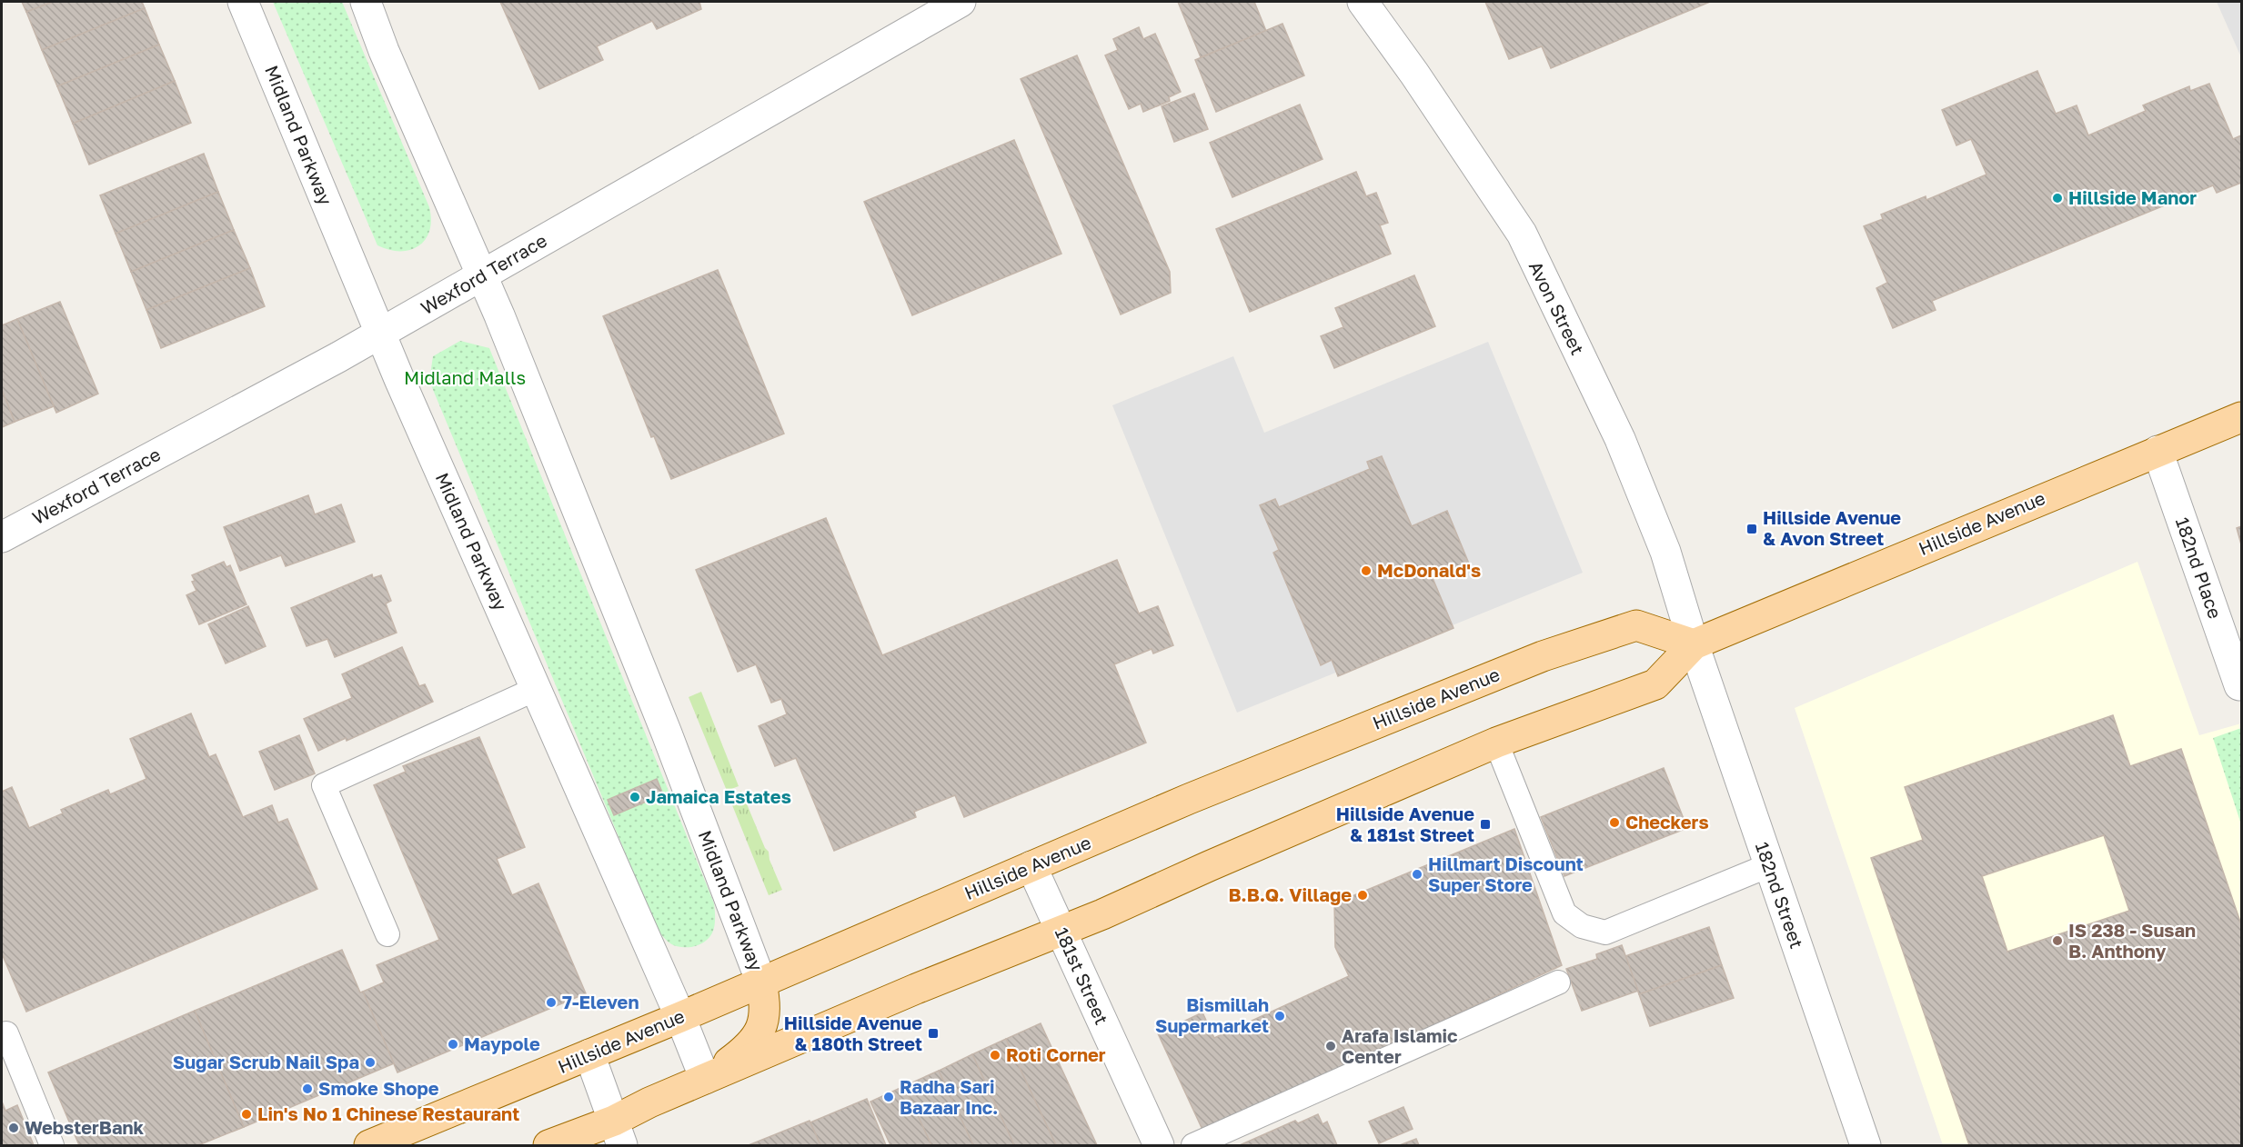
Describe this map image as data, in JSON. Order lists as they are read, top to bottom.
{
  "streets": {
    "main road": ["Hillside Avenue"],
    "street": [
      "Midland Parkway",
      "Wexford Terrace",
      "Avon Street",
      "182nd Place",
      "182nd Street",
      "181st Street"
    ]
  },
  "crossings": [
    ["Midland Parkway", "Wexford Terrace"],
    ["Midland Parkway", "Hillside Avenue"],
    ["Avon Street", "Hillside Avenue"],
    ["Avon Street", "182nd Street"],
    ["Hillside Avenue", "182nd Place"],
    ["Hillside Avenue", "182nd Street"],
    ["Hillside Avenue", "181st Street"]
  ],
  "parks": ["Midland Malls"],
  "places": {
    "other": [
      "Hillside Manor",
      "McDonald's",
      "Jamaica Estates",
      "Checkers",
      "Hillmart Discount Super Store",
      "B.B.Q. Village",
      "IS 238 - Susan B. Anthony",
      "7-Eleven",
      "Bismillah Supermarket",
      "Maypole",
      "Arafa Islamic Center",
      "Roti Corner",
      "Sugar Scrub Nail Spa",
      "Smoke Shope",
      "Radha Sari Bazaar Inc.",
      "Lin's No 1 Chinese Restaurant",
      "WebsterBank"
    ],
    "transit": ["Hillside Avenue & Avon Street", "Hillside Avenue & 181st Street", "Hillside Avenue & 180th Street"]
  }
}
